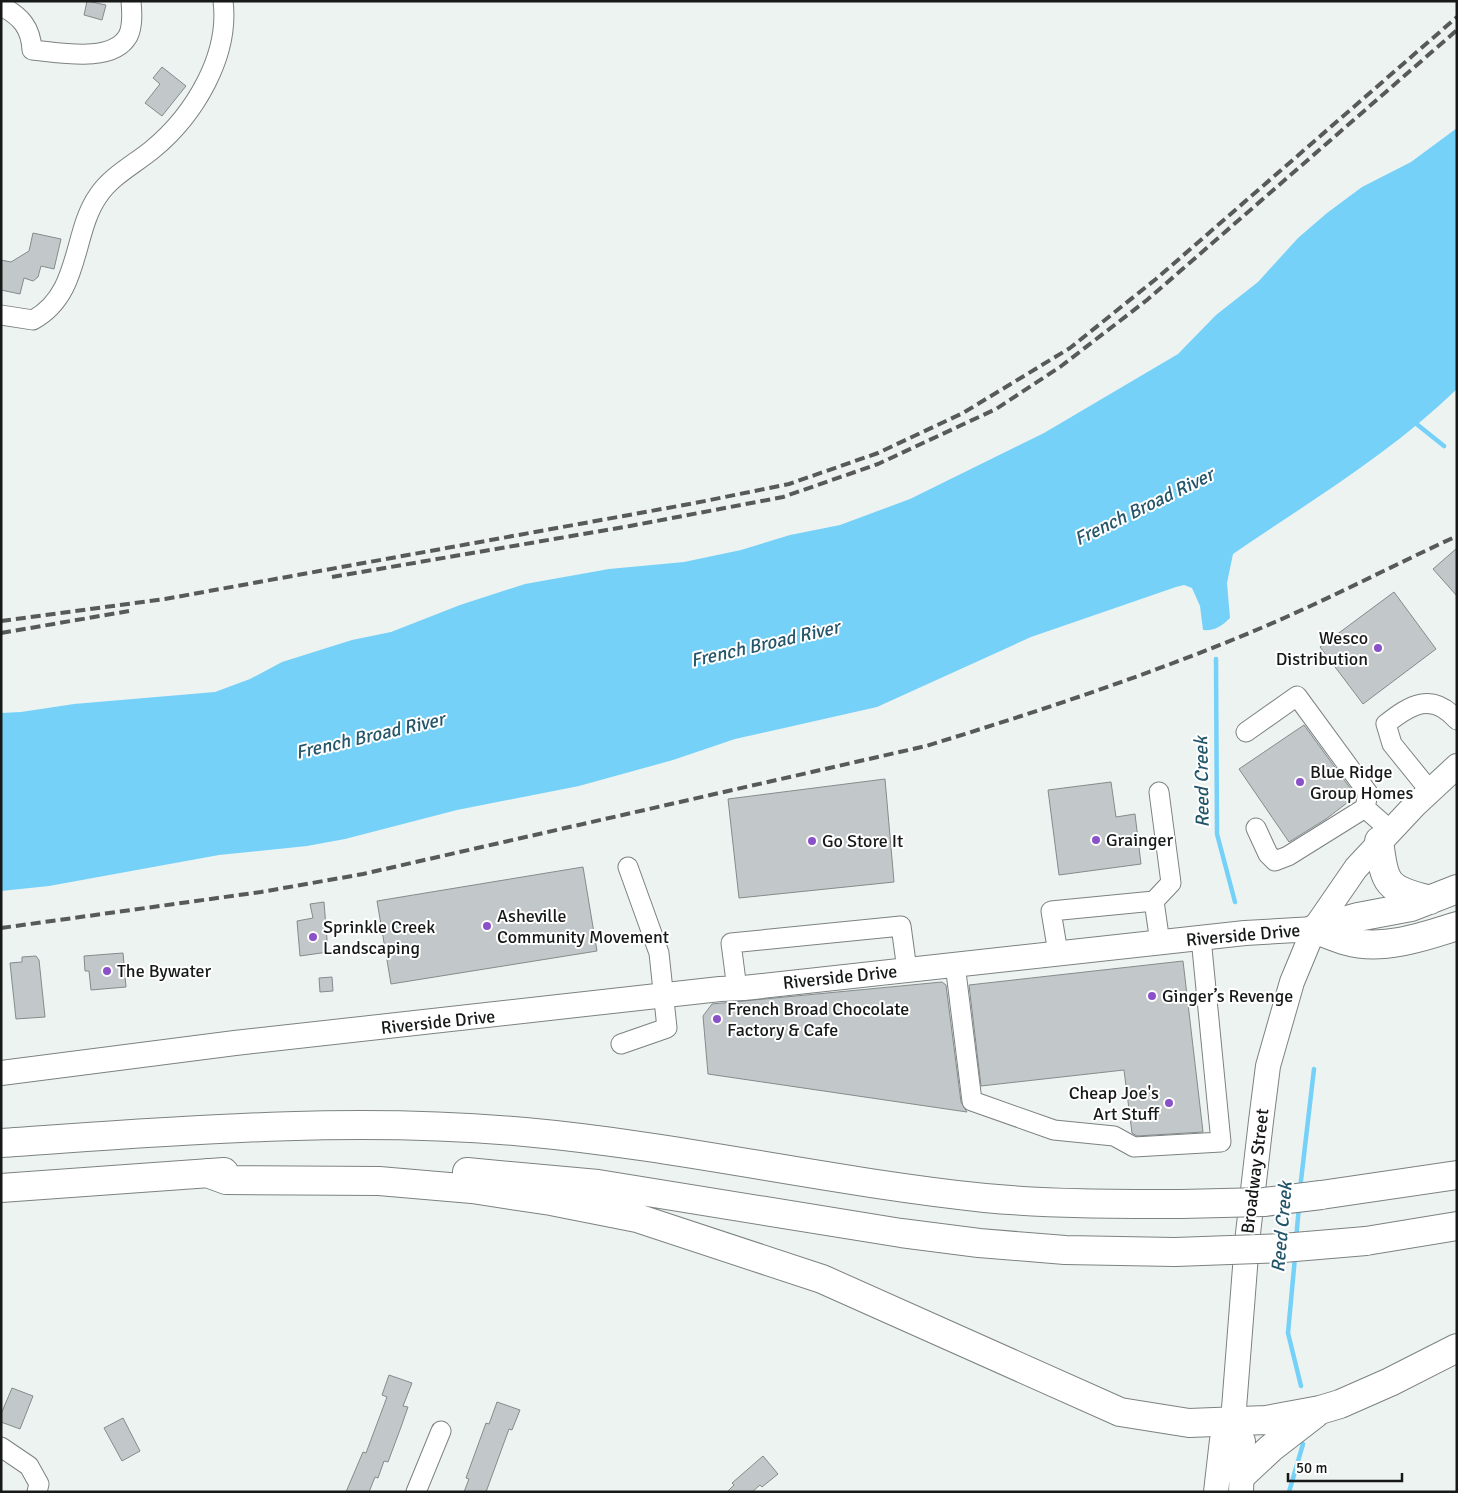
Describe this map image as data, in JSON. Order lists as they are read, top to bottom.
{
  "streets": {
    "main road": ["Riverside Drive", "Broadway Street"]
  },
  "crossings": [
    ["Riverside Drive", "Broadway Street"]
  ],
  "water": ["French Broad River", "Reed Creek"],
  "places": [
    "Wesco Distribution",
    "Blue Ridge Group Homes",
    "Grainger",
    "Go Store It",
    "Asheville Community Movement",
    "Sprinkle Creek Landscaping",
    "The Bywater",
    "Ginger’s Revenge",
    "French Broad Chocolate Factory & Cafe",
    "Cheap Joe's Art Stuff"
  ],
  "scale_bar": "50 m"
}
